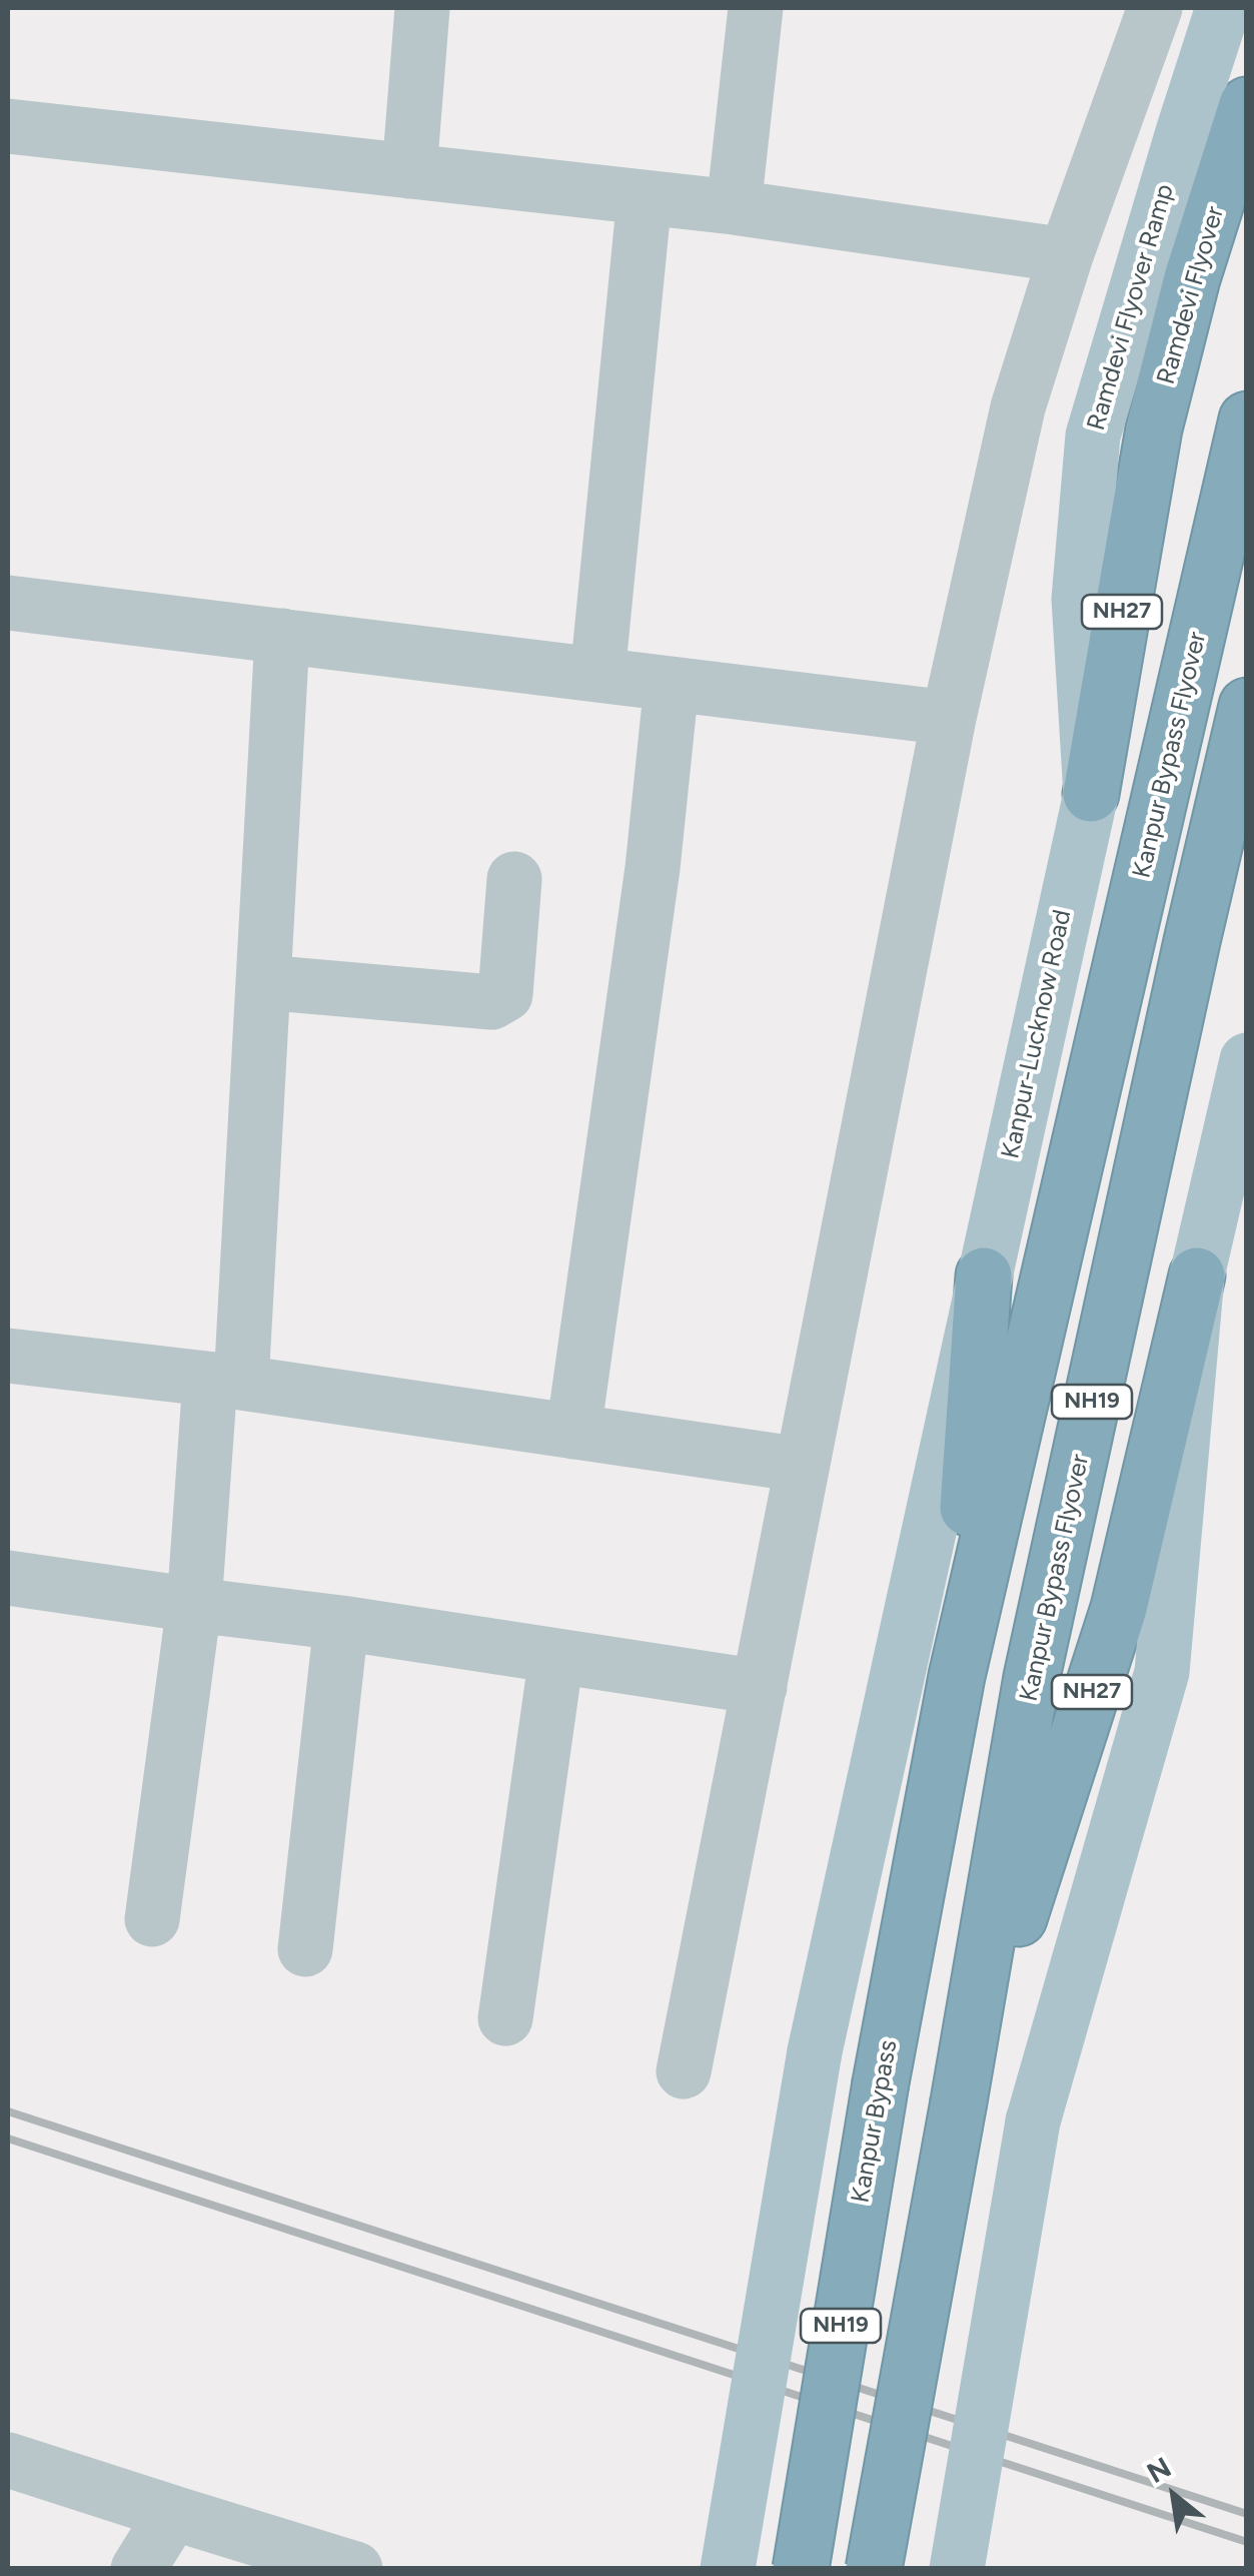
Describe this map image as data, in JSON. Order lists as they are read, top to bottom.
{
  "streets": {
    "highway": [
      "Ramdevi Flyover",
      "NH27",
      "Kanpur Bypass Flyover",
      "NH19",
      "Kanpur Bypass"
    ],
    "main road": ["Ramdevi Flyover Ramp", "Kanpur-Lucknow Road"]
  },
  "crossings": [
    ["Ramdevi Flyover", "Ramdevi Flyover Ramp"],
    ["Ramdevi Flyover", "Kanpur-Lucknow Road"],
    ["Ramdevi Flyover Ramp", "Kanpur-Lucknow Road"],
    ["NH27", "Kanpur Bypass Flyover"],
    ["NH27", "Kanpur-Lucknow Road"],
    ["NH27", "NH19"],
    ["NH27", "Kanpur Bypass"],
    ["Kanpur Bypass Flyover", "NH19"],
    ["Kanpur Bypass Flyover", "Kanpur Bypass"]
  ],
  "north": "top left"
}
